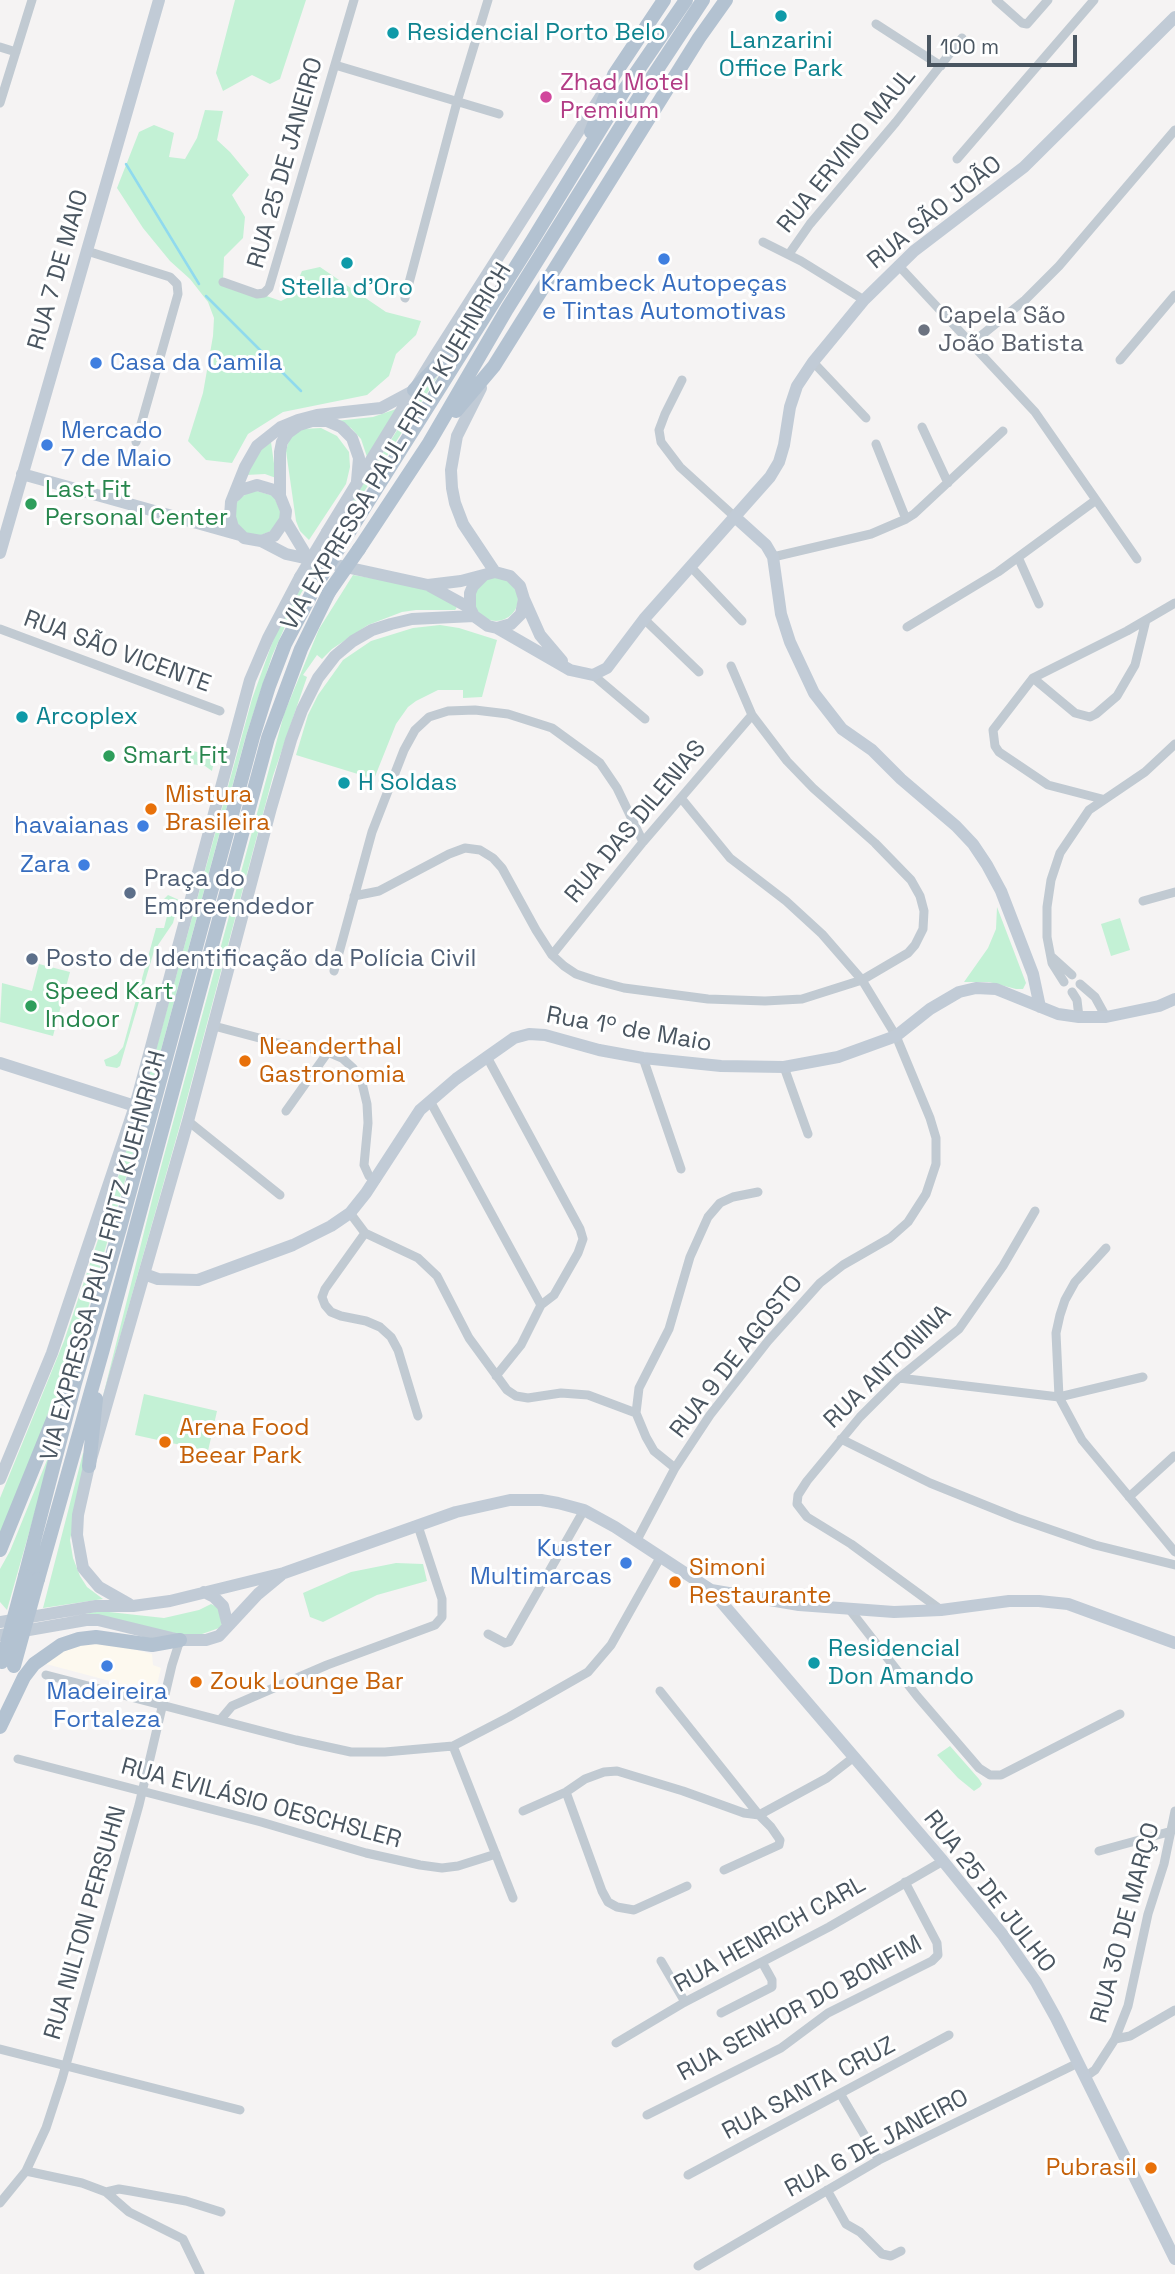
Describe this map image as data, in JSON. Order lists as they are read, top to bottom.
{
  "streets": {
    "main road": ["VIA EXPRESSA PAUL FRITZ KUEHNRICH"],
    "street": [
      "RUA ERVINO MAUL",
      "RUA 25 DE JANEIRO",
      "RUA SÃO JOÃO",
      "RUA 7 DE MAIO",
      "RUA SÃO VICENTE",
      "RUA DAS DILENIAS",
      "Rua 1º de Maio",
      "RUA 9 DE AGOSTO",
      "RUA ANTONINA",
      "RUA EVILÁSIO OESCHSLER",
      "RUA 25 DE JULHO",
      "RUA NILTON PERSUHN",
      "RUA 30 DE MARÇO",
      "RUA HENRICH CARL",
      "RUA SENHOR DO BONFIM",
      "RUA SANTA CRUZ",
      "RUA 6 DE JANEIRO"
    ]
  },
  "crossings": [
    ["RUA DAS DILENIAS", "RUA 9 DE AGOSTO"],
    ["Rua 1º de Maio", "RUA 9 DE AGOSTO"],
    ["RUA EVILÁSIO OESCHSLER", "RUA NILTON PERSUHN"],
    ["RUA 25 DE JULHO", "RUA 30 DE MARÇO"],
    ["RUA 25 DE JULHO", "RUA HENRICH CARL"],
    ["RUA 25 DE JULHO", "RUA 6 DE JANEIRO"],
    ["RUA HENRICH CARL", "RUA SENHOR DO BONFIM"]
  ],
  "places": [
    "Lanzarini Office Park",
    "Residencial Porto Belo",
    "Zhad Motel Premium",
    "Krambeck Autopeças e Tintas Automotivas",
    "Stella d'Oro",
    "Capela São João Batista",
    "Casa da Camila",
    "Mercado 7 de Maio",
    "Last Fit Personal Center",
    "Arcoplex",
    "Smart Fit",
    "H Soldas",
    "Mistura Brasileira",
    "havaianas",
    "Zara",
    "Praça do Empreendedor",
    "Posto de Identificação da Polícia Civil",
    "Speed Kart Indoor",
    "Neanderthal Gastronomia",
    "Arena Food Beear Park",
    "Kuster Multimarcas",
    "Simoni Restaurante",
    "Residencial Don Amando",
    "Madeireira Fortaleza",
    "Zouk Lounge Bar",
    "Pubrasil"
  ],
  "scale_bar": "100 m"
}
